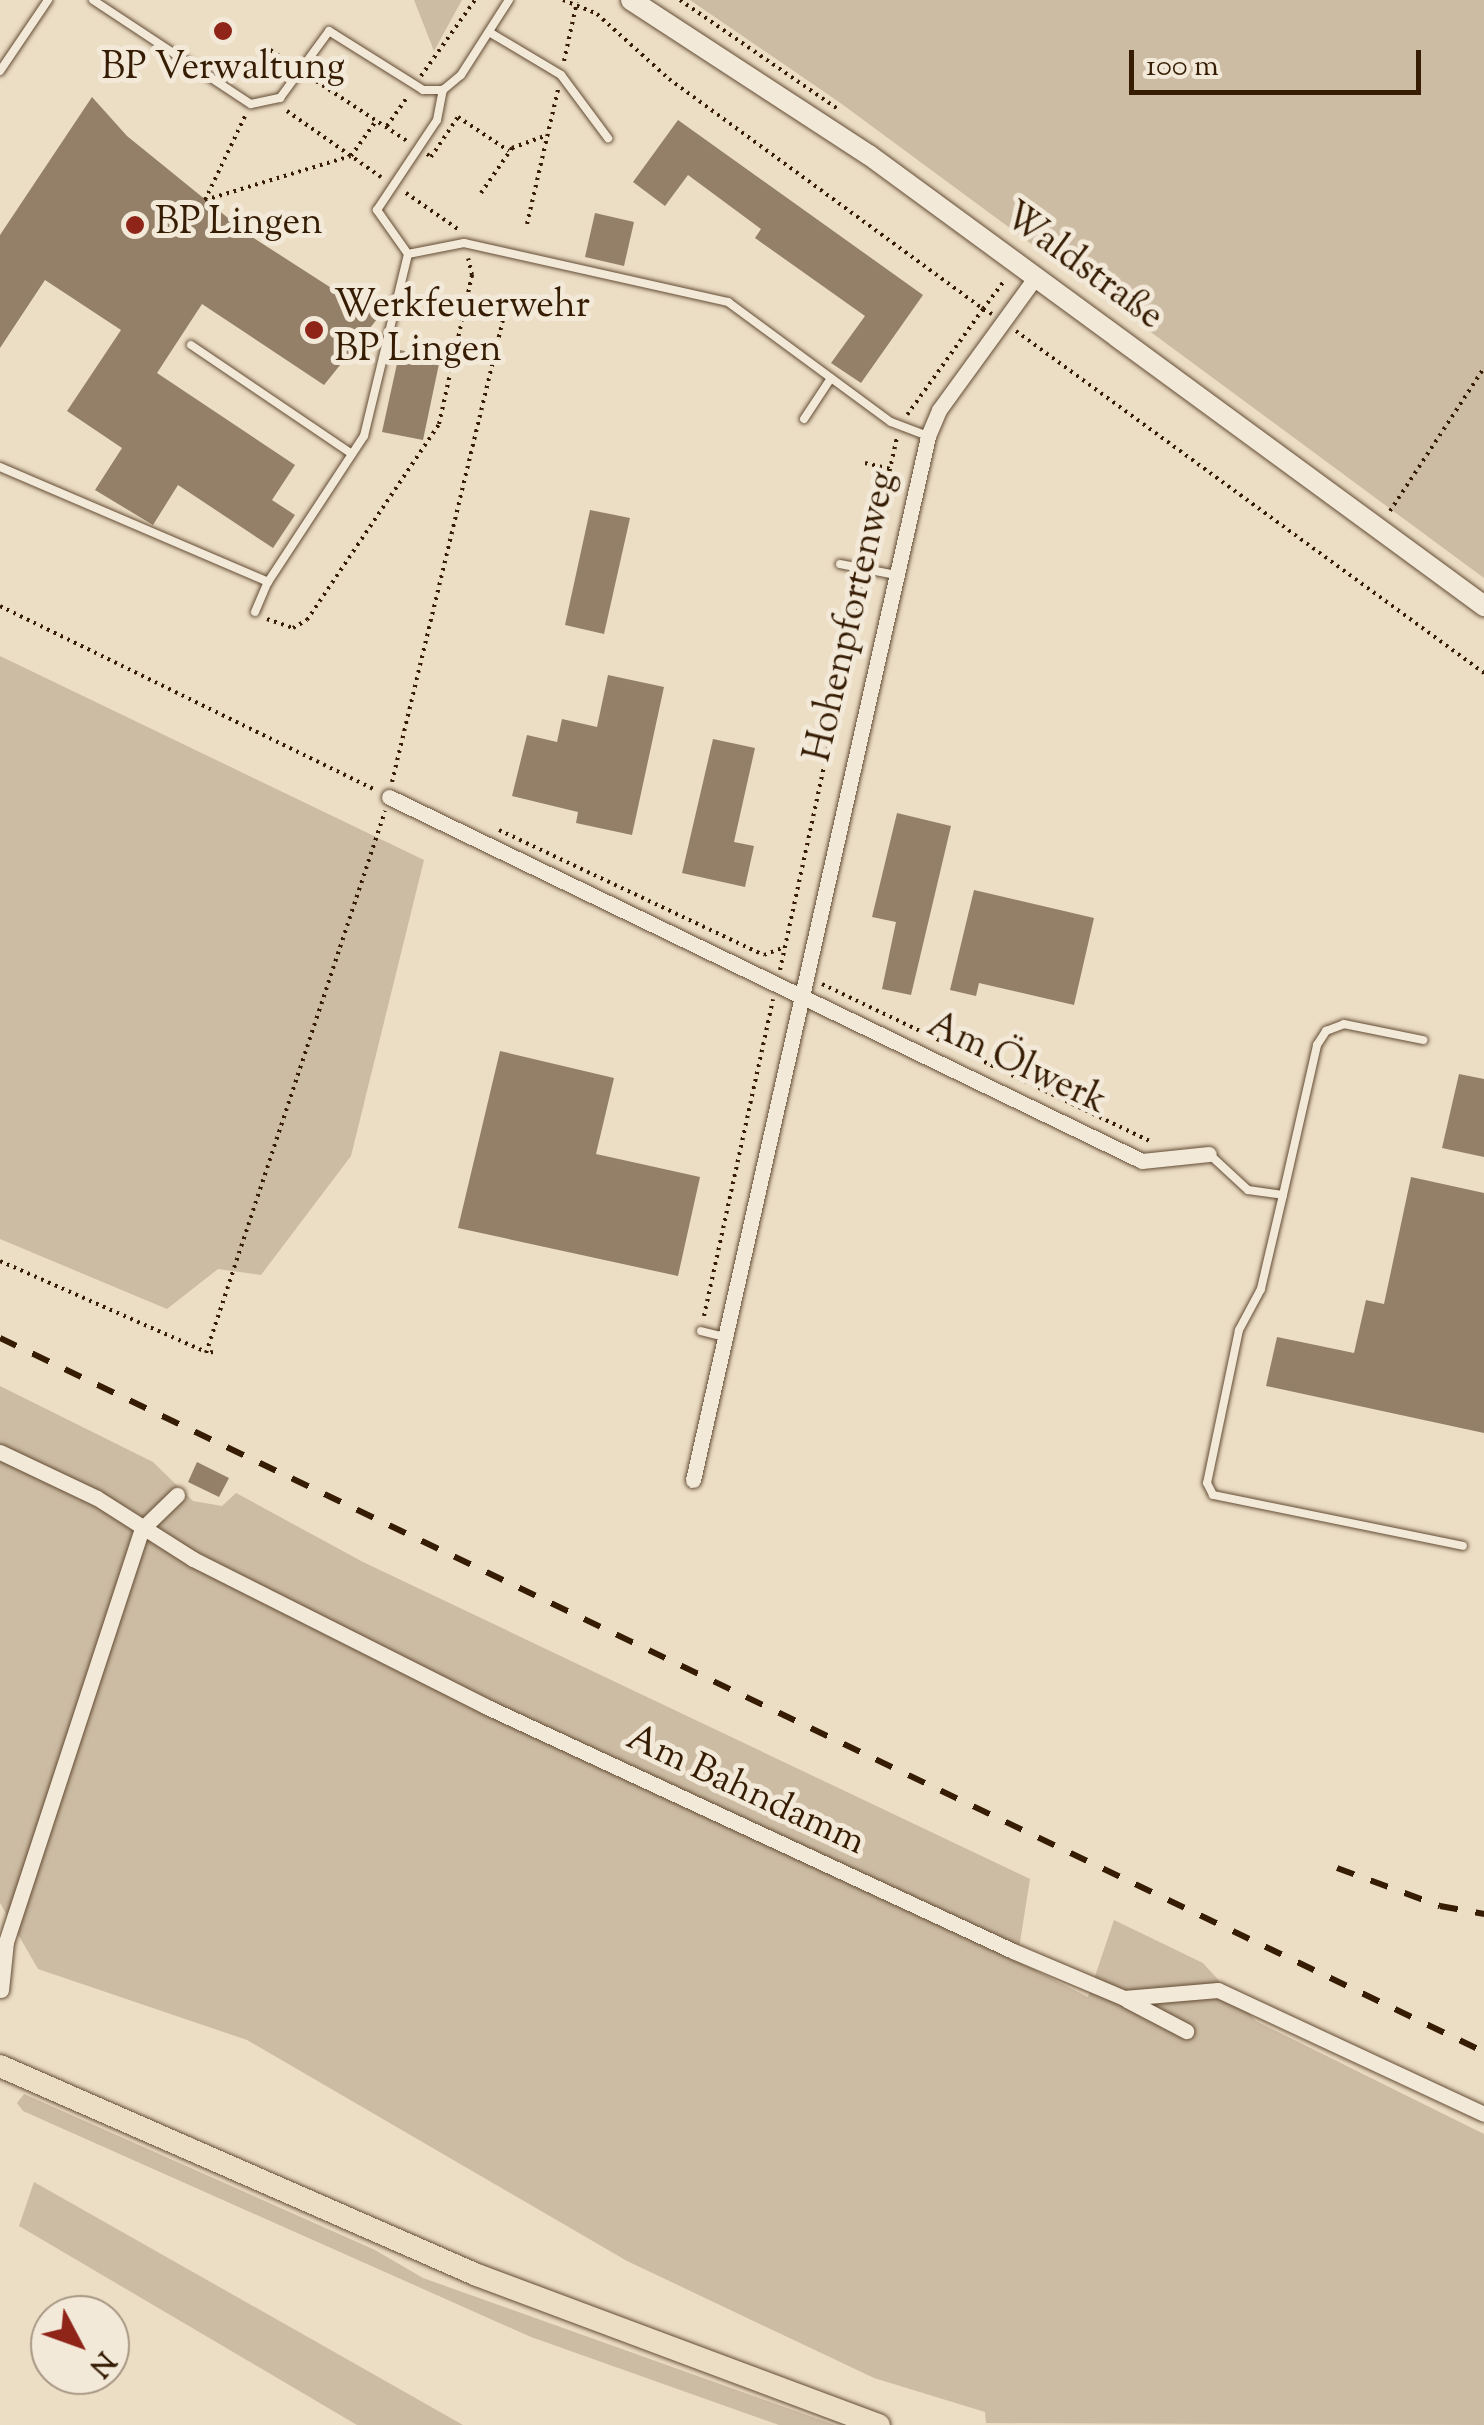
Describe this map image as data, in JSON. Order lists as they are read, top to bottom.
{
  "streets": {
    "street": [
      "Waldstraße",
      "Hohenpfortenweg",
      "Am Ölwerk",
      "Am Bahndamm"
    ]
  },
  "crossings": [
    ["Waldstraße", "Hohenpfortenweg"],
    ["Hohenpfortenweg", "Am Ölwerk"]
  ],
  "places": ["BP Verwaltung", "BP Lingen", "Werkfeuerwehr BP Lingen"],
  "scale_bar": "100 m",
  "north": "bottom right"
}
